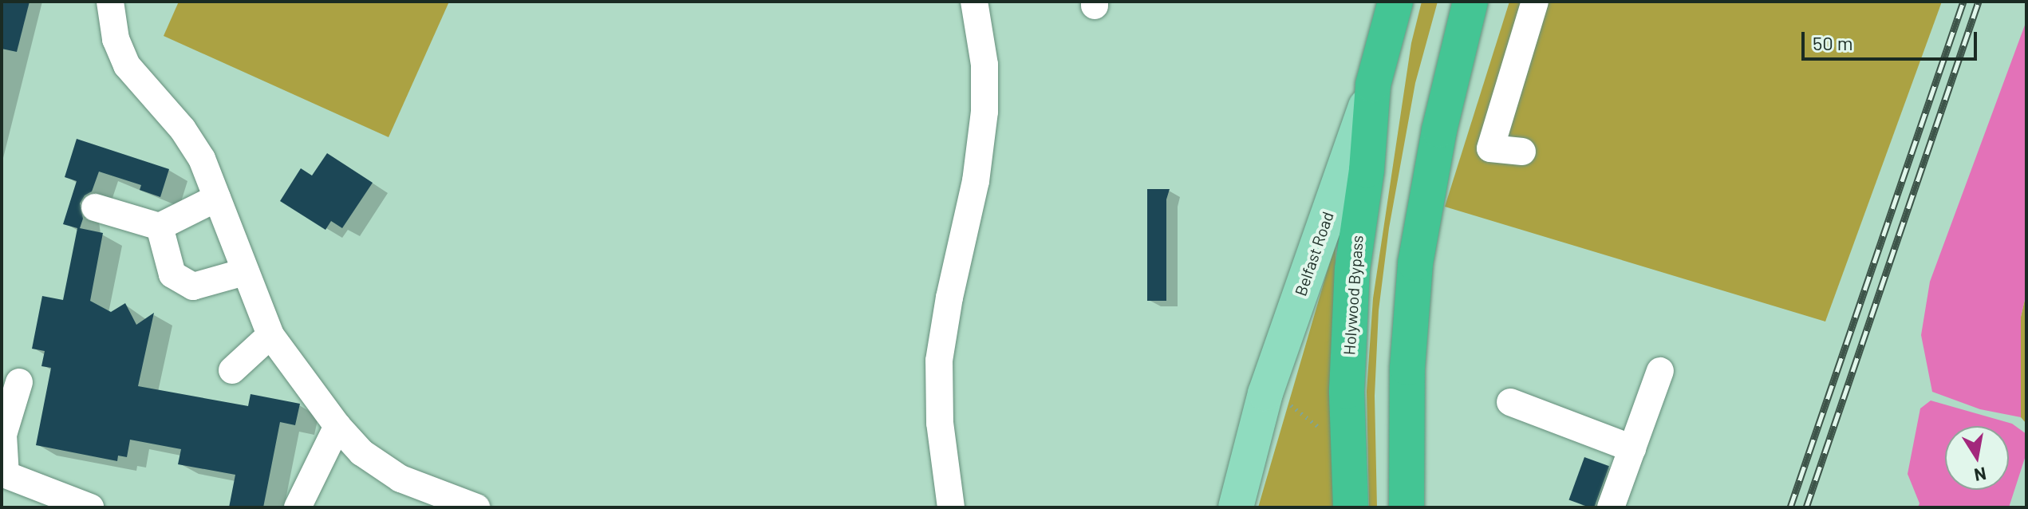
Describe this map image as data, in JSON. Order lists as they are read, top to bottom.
{
  "streets": {
    "highway": ["Belfast Road", "Holywood Bypass"]
  },
  "crossings": [
    ["Belfast Road", "Holywood Bypass"]
  ],
  "scale_bar": "50 m",
  "north": "bottom"
}
